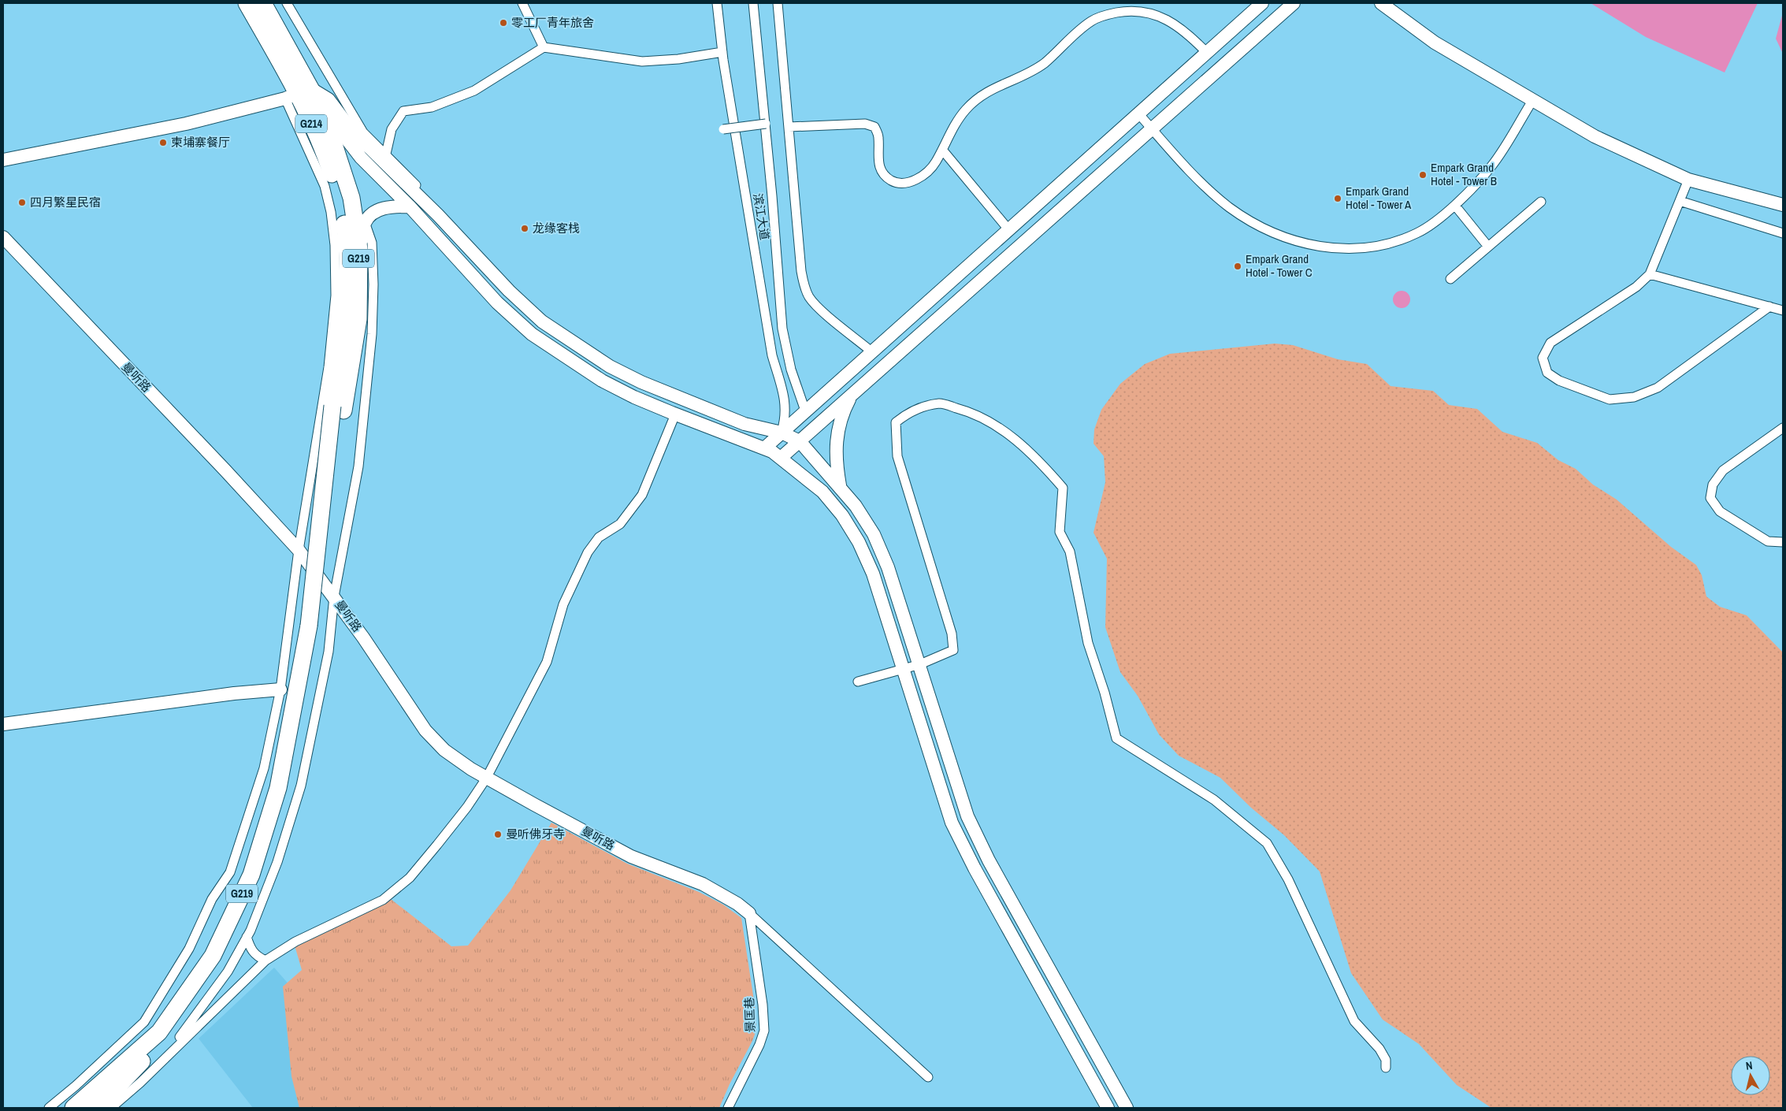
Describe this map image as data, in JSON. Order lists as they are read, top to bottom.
{
  "streets": {
    "highway": ["G214", "G219"],
    "street": ["滨江大道", "曼听路", "景匡巷"]
  },
  "crossings": [
    ["G214", "G219"],
    ["曼听路", "景匡巷"]
  ],
  "places": [
    "零工厂青年旅舍",
    "柬埔寨餐厅",
    "Empark Grand Hotel - Tower B",
    "Empark Grand Hotel - Tower A",
    "四月繁星民宿",
    "龙缘客栈",
    "Empark Grand Hotel - Tower C",
    "曼听佛牙寺"
  ],
  "north": "top"
}
